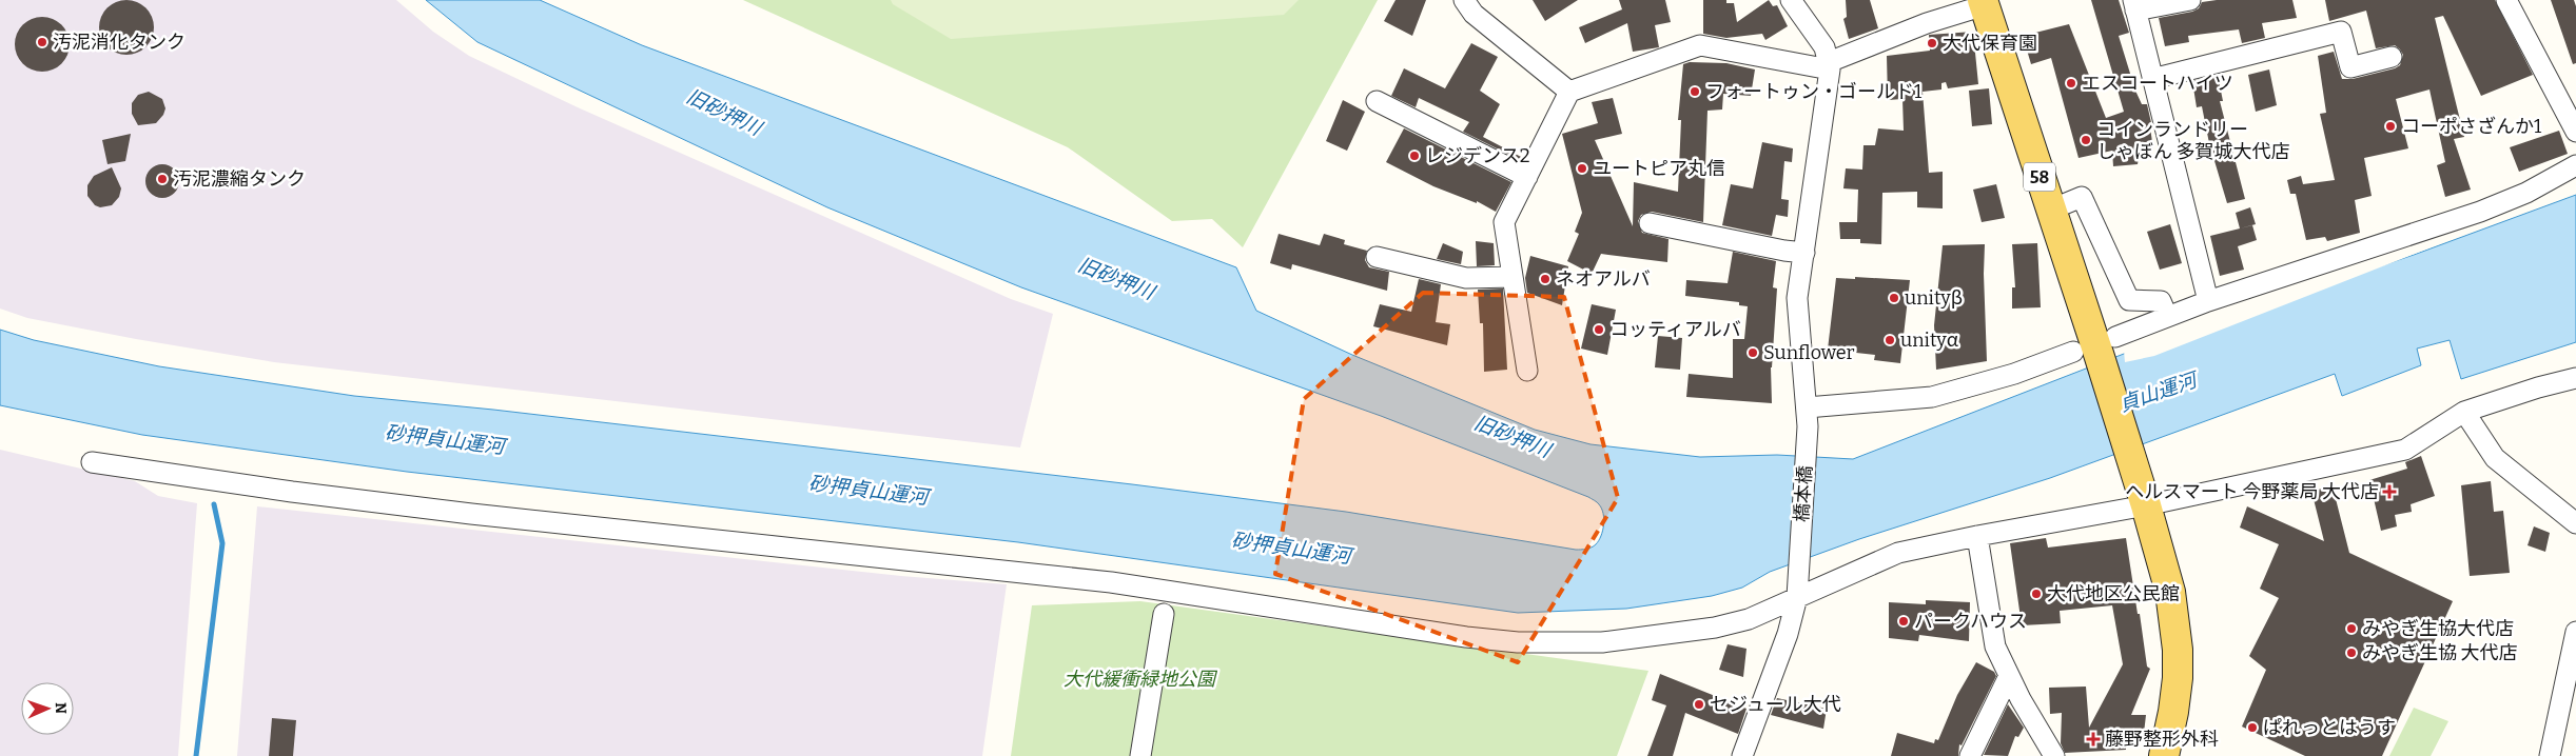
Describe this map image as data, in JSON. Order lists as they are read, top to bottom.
{
  "streets": {
    "main road": ["58"],
    "street": ["橋本橋"]
  },
  "water": ["旧砂押川", "貞山運河", "砂押貞山運河"],
  "parks": ["大代緩衝緑地公園"],
  "places": {
    "other": [
      "汚泥消化タンク",
      "大代保育園",
      "エスコートハイツ",
      "フォートゥン・ゴールド1",
      "コーポさざんか1",
      "コインランドリー しゃぼん 多賀城大代店",
      "レジデンス2",
      "ユートピア丸信",
      "汚泥濃縮タンク",
      "ネオアルバ",
      "unityβ",
      "コッティアルバ",
      "unityα",
      "Sunflower",
      "大代地区公民館",
      "パークハウス",
      "みやぎ生協大代店",
      "みやぎ生協 大代店",
      "セジュール大代",
      "ぱれっとはうす"
    ],
    "health": ["ヘルスマート 今野薬局 大代店", "藤野整形外科"]
  },
  "north": "right"
}
